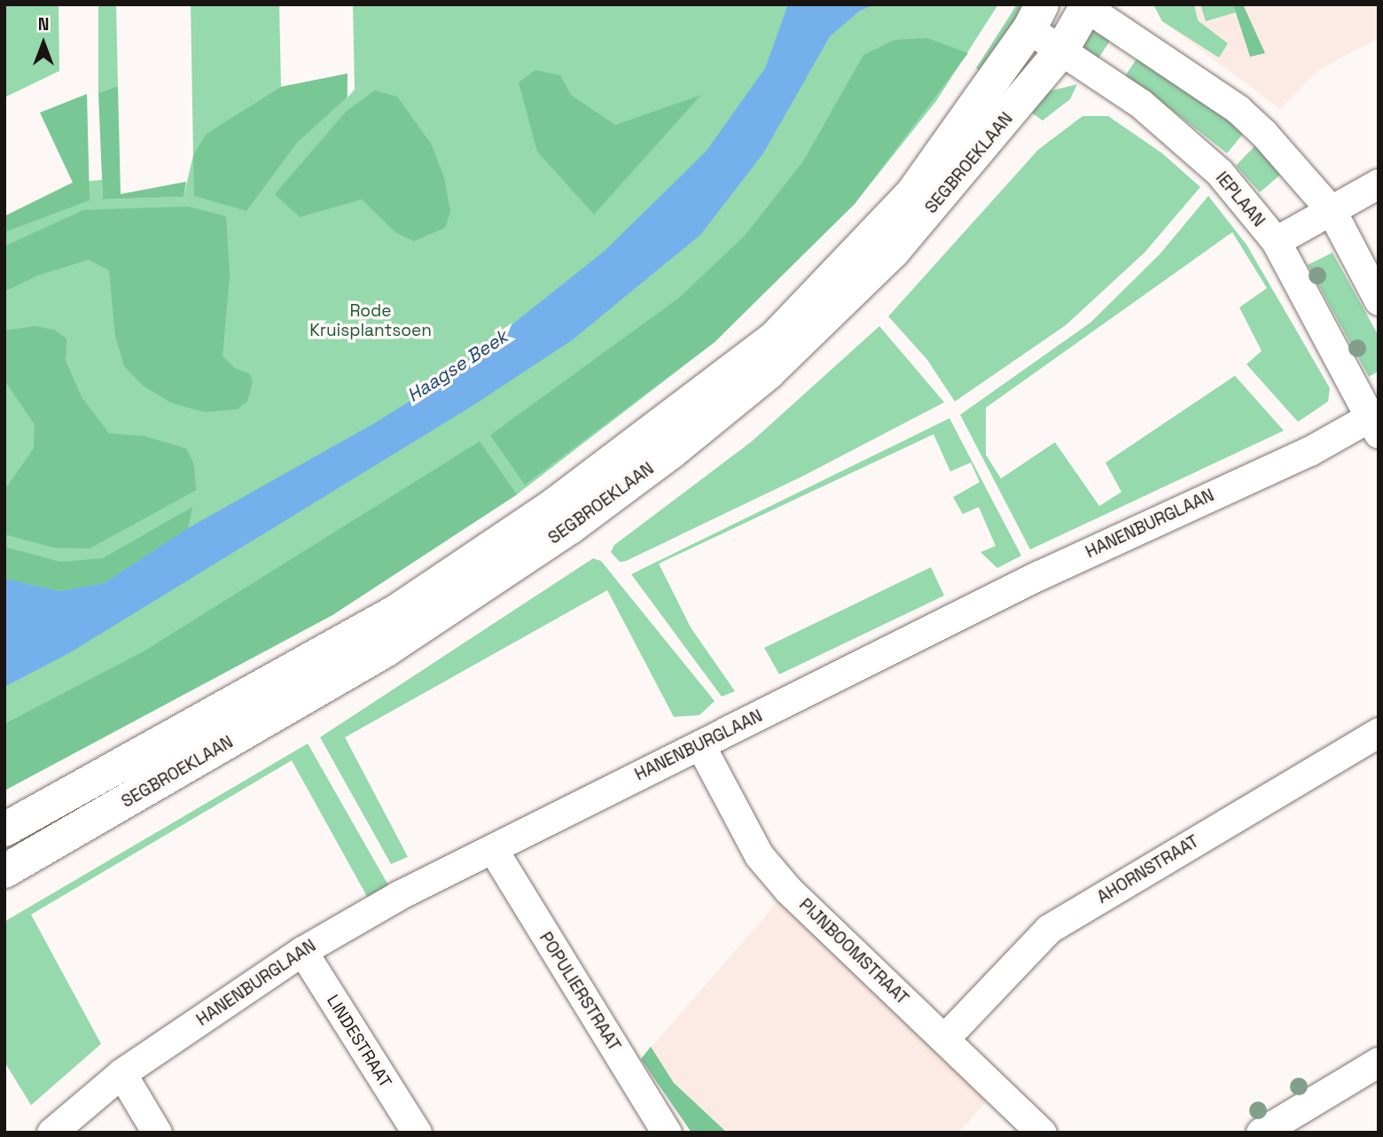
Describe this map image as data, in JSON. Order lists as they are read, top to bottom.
{
  "streets": {
    "main road": ["SEGBROEKLAAN"],
    "street": [
      "IEPLAAN",
      "HANENBURGLAAN",
      "AHORNSTRAAT",
      "PIJNBOOMSTRAAT",
      "POPULIERSTRAAT",
      "LINDESTRAAT"
    ]
  },
  "crossings": [
    ["SEGBROEKLAAN", "IEPLAAN"],
    ["IEPLAAN", "HANENBURGLAAN"],
    ["HANENBURGLAAN", "PIJNBOOMSTRAAT"],
    ["HANENBURGLAAN", "POPULIERSTRAAT"],
    ["HANENBURGLAAN", "LINDESTRAAT"],
    ["AHORNSTRAAT", "PIJNBOOMSTRAAT"]
  ],
  "water": ["Haagse Beek"],
  "parks": ["Rode Kruisplantsoen"],
  "north": "top"
}
